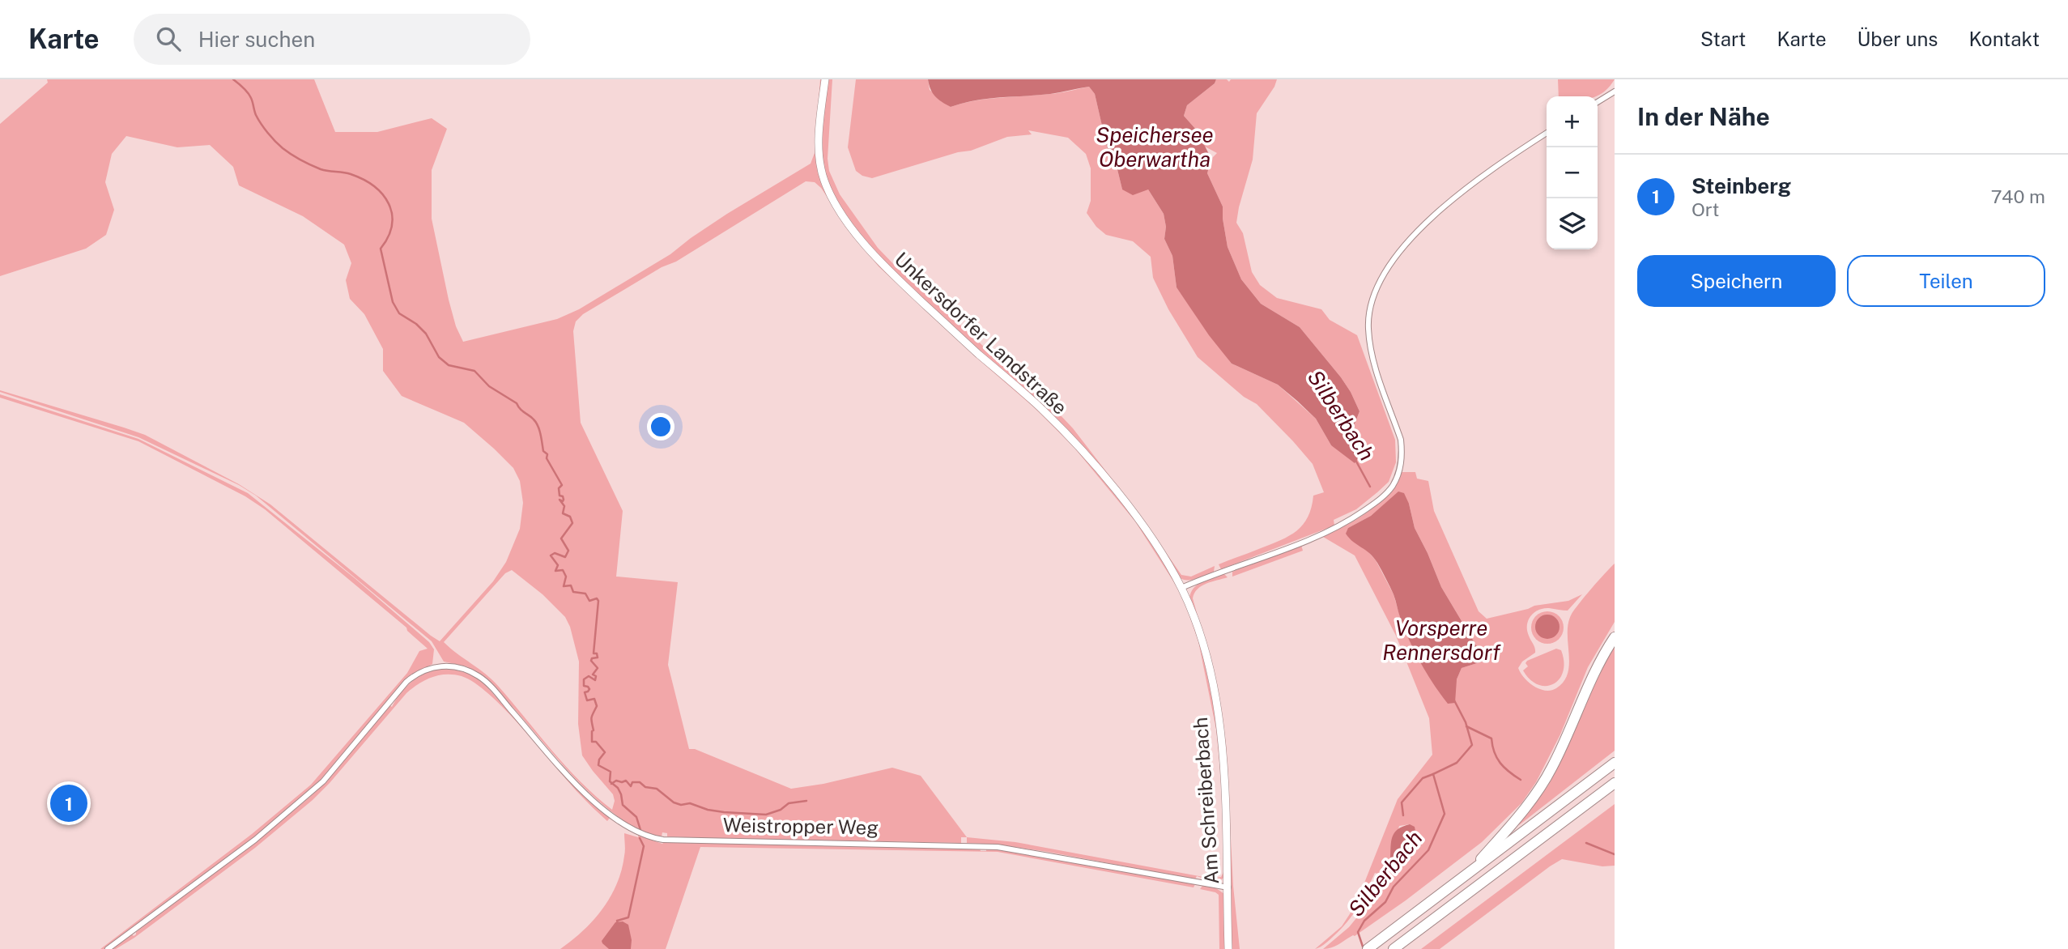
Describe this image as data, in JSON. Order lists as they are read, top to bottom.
{
  "streets": {
    "street": ["Unkersdorfer Landstraße", "Am Schreiberbach", "Weistropper Weg"]
  },
  "crossings": [
    ["Unkersdorfer Landstraße", "Am Schreiberbach"],
    ["Am Schreiberbach", "Weistropper Weg"]
  ],
  "water": ["Speichersee Oberwartha", "Silberbach", "Vorsperre Rennersdorf"],
  "page": {
    "header": "Karte",
    "search": "Hier suchen",
    "nav": [
      "Start",
      "Karte",
      "Über uns",
      "Kontakt"
    ],
    "heading": "In der Nähe",
    "map_buttons": ["+", "−"],
    "list": [
      {
        "mark": "1",
        "name": "Steinberg",
        "note": "Ort",
        "value": "740 m"
      }
    ],
    "buttons": ["Speichern", "Teilen"],
    "pins": "1"
  }
}
